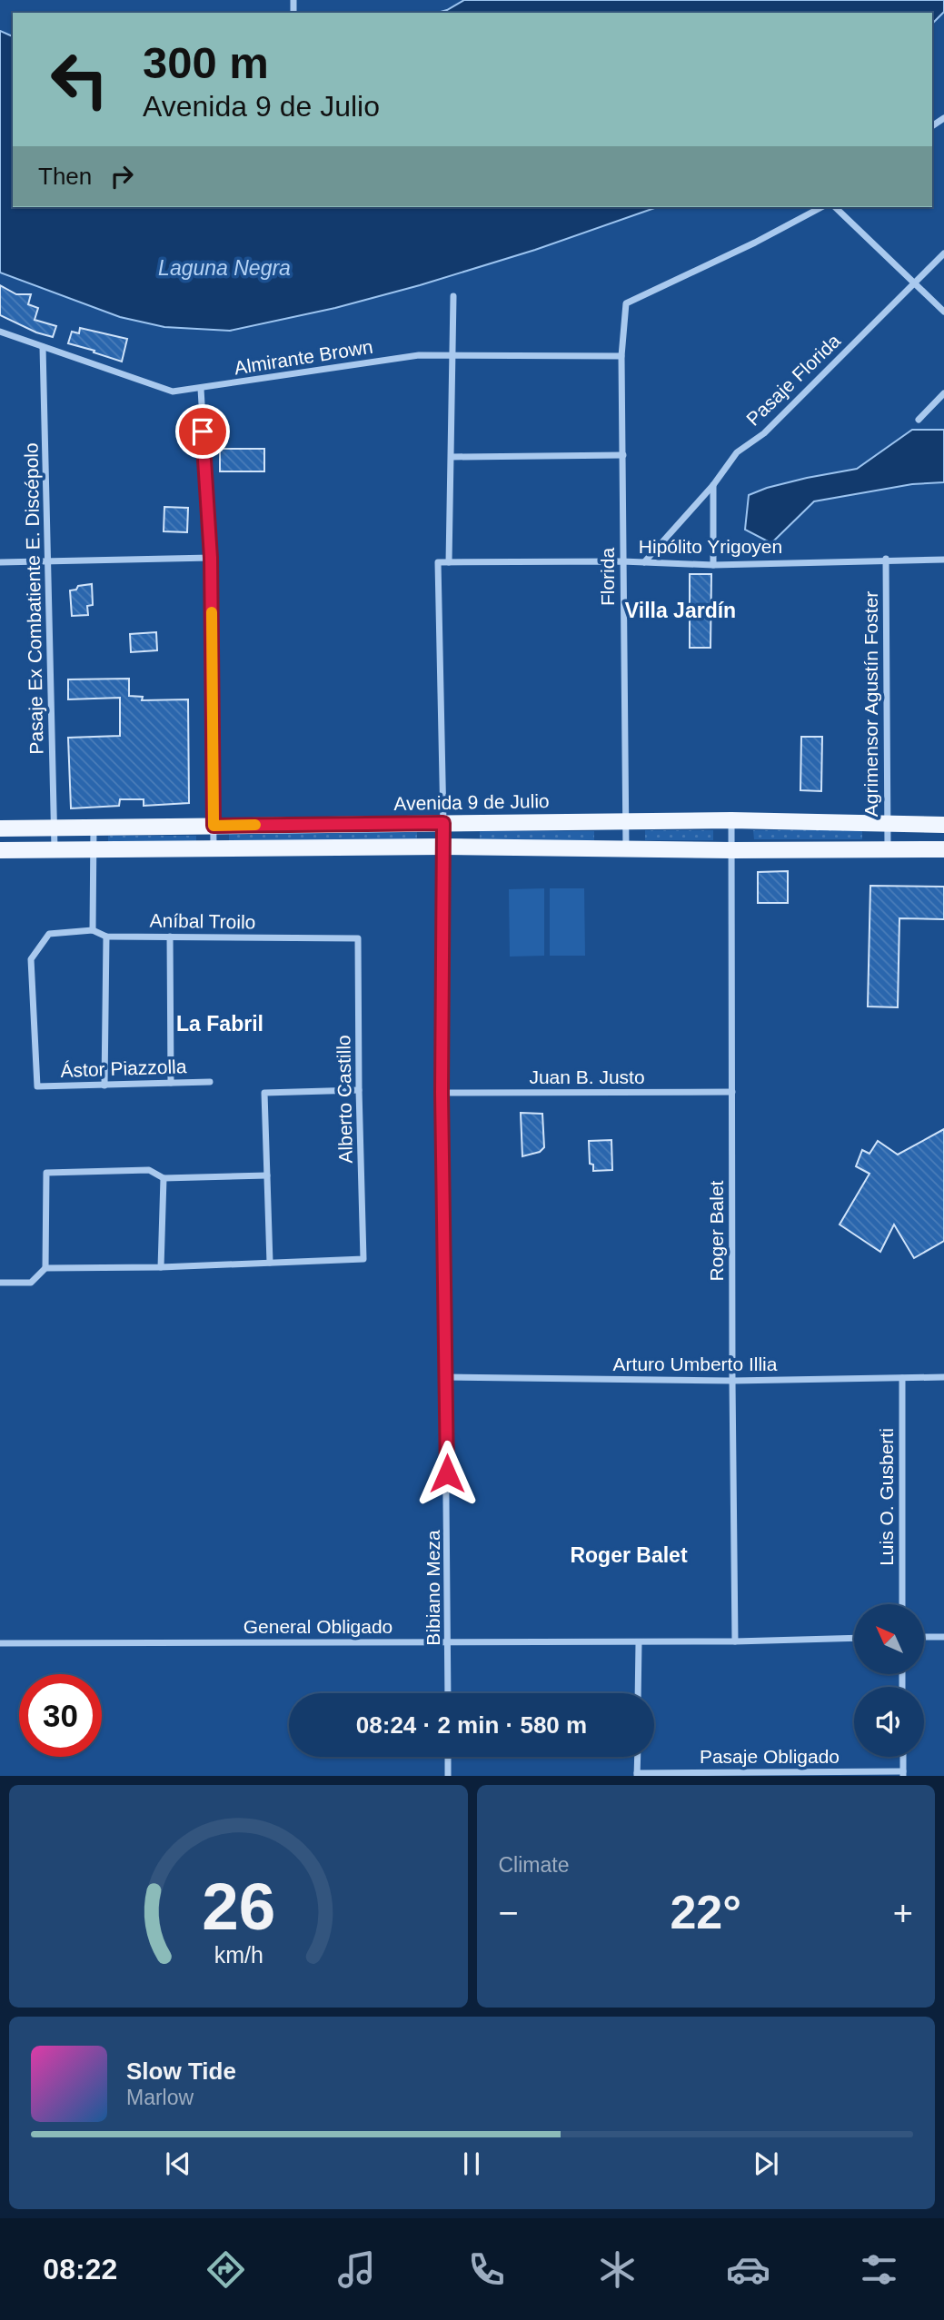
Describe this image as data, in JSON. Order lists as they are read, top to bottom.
{
  "streets": {
    "main road": ["Avenida 9 de Julio"],
    "street": [
      "Almirante Brown",
      "Pasaje Florida",
      "Hipólito Yrigoyen",
      "Florida",
      "Pasaje Ex Combatiente E. Discépolo",
      "Agrimensor Agustín Foster",
      "Aníbal Troilo",
      "Ástor Piazzolla",
      "Juan B. Justo",
      "Alberto Castillo",
      "Roger Balet",
      "Arturo Umberto Illia",
      "Luis O. Gusberti",
      "Bibiano Meza",
      "General Obligado",
      "Pasaje Obligado"
    ]
  },
  "crossings": [
    ["Almirante Brown", "Florida"],
    ["Almirante Brown", "Pasaje Ex Combatiente E. Discépolo"],
    ["Pasaje Florida", "Hipólito Yrigoyen"],
    ["Hipólito Yrigoyen", "Florida"],
    ["Hipólito Yrigoyen", "Agrimensor Agustín Foster"],
    ["Hipólito Yrigoyen", "Bibiano Meza"],
    ["Florida", "Avenida 9 de Julio"],
    ["Pasaje Ex Combatiente E. Discépolo", "Avenida 9 de Julio"],
    ["Agrimensor Agustín Foster", "Avenida 9 de Julio"],
    ["Avenida 9 de Julio", "Roger Balet"],
    ["Avenida 9 de Julio", "Bibiano Meza"],
    ["Aníbal Troilo", "Ástor Piazzolla"],
    ["Aníbal Troilo", "Alberto Castillo"],
    ["Juan B. Justo", "Roger Balet"],
    ["Juan B. Justo", "Bibiano Meza"],
    ["Roger Balet", "Arturo Umberto Illia"],
    ["Roger Balet", "General Obligado"],
    ["Arturo Umberto Illia", "Luis O. Gusberti"],
    ["Arturo Umberto Illia", "Bibiano Meza"],
    ["Bibiano Meza", "General Obligado"]
  ],
  "districts": ["Villa Jardín", "La Fabril", "Roger Balet"],
  "water": ["Laguna Negra"],
  "north": "top left",
  "page": {
    "turn": ["300 m", "Avenida 9 de Julio"],
    "then": "Then",
    "limit": "30",
    "trip": "08:24 · 2 min · 580 m",
    "tile": "Climate",
    "heat": ["−", "22°", "+"],
    "song": ["Slow Tide", "Marlow"],
    "tabs": "08:22",
    "gauge": ["26", "km/h"]
  }
}
